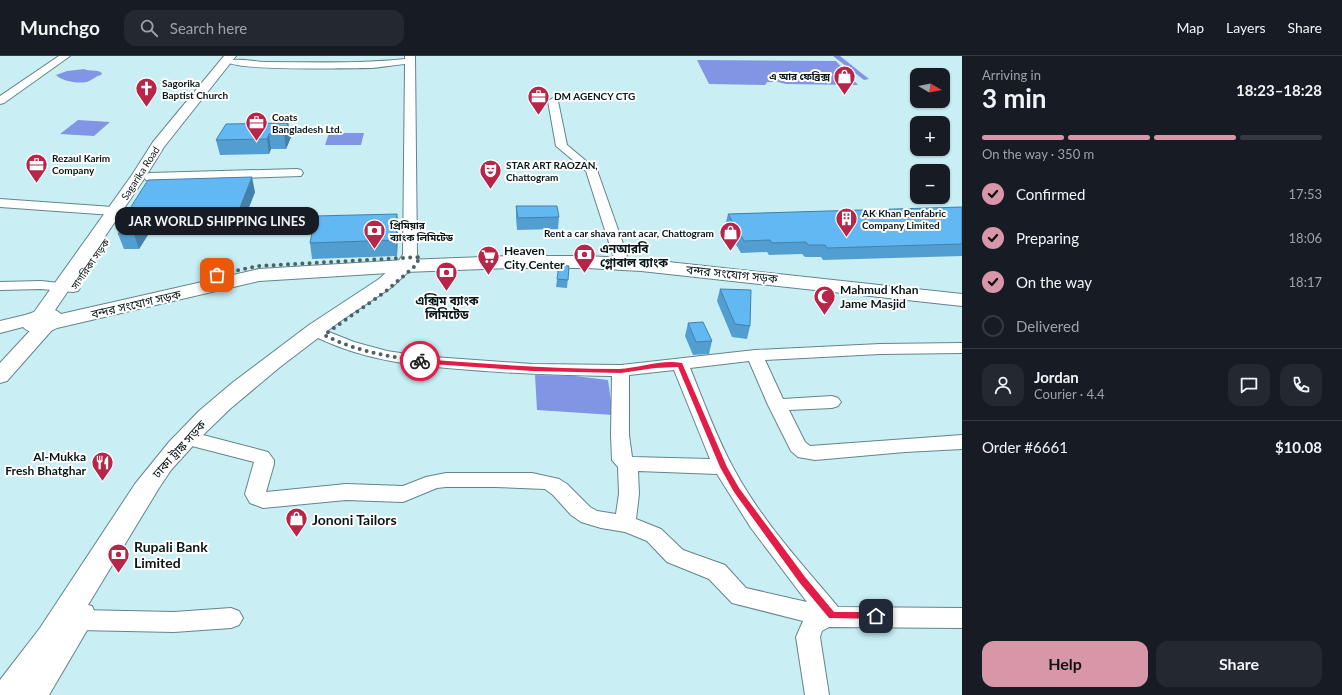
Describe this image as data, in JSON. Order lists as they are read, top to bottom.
{
  "streets": {
    "highway": ["বন্দর সংযোগ সড়ক"],
    "main road": ["Sagarika Road", "সাগরিকা সড়ক", "ঢাকা ট্রাঙ্ক সড়ক"]
  },
  "crossings": [
    ["Sagarika Road", "সাগরিকা সড়ক"],
    ["সাগরিকা সড়ক", "বন্দর সংযোগ সড়ক"],
    ["বন্দর সংযোগ সড়ক", "ঢাকা ট্রাঙ্ক সড়ক"]
  ],
  "places": {
    "shop": ["এ আর ফেব্রিক্স", "Rent a car shava rant acar, Chattogram", "Jononi Tailors"],
    "church": ["Sagorika Baptist Church"],
    "office": ["DM AGENCY CTG", "Coats Bangladesh Ltd.", "Rezaul Karim Company"],
    "theatre": ["STAR ART RAOZAN, Chattogram"],
    "building": ["AK Khan Penfabric Company Limited"],
    "bank": [
      "প্রিমিয়ার ব্যাংক লিমিটেড",
      "এনআরবি গ্লোবাল ব্যাংক",
      "এক্সিম ব্যাংক লিমিটেড",
      "Rupali Bank Limited"
    ],
    "other": ["JAR WORLD SHIPPING LINES"],
    "supermarket": ["Heaven City Center"],
    "mosque": ["Mahmud Khan Jame Masjid"],
    "restaurant": ["Al-Mukka Fresh Bhatghar"]
  },
  "north": "right",
  "page": {
    "header": "Munchgo",
    "search": "Search here",
    "nav": ["Map", "Layers", "Share"],
    "heading": ["3 min", "Arriving in", "18:23–18:28"],
    "panel": [
      "Jordan",
      "Courier · 4.4",
      "Order #6661",
      "$10.08"
    ],
    "map_buttons": ["+", "−"],
    "bar": "On the way · 350 m",
    "list": [
      ["Confirmed", "17:53"],
      ["Preparing", "18:06"],
      ["On the way", "18:17"],
      "Delivered"
    ],
    "bubble": "JAR WORLD SHIPPING LINES",
    "buttons": ["Help", "Share"]
  }
}
